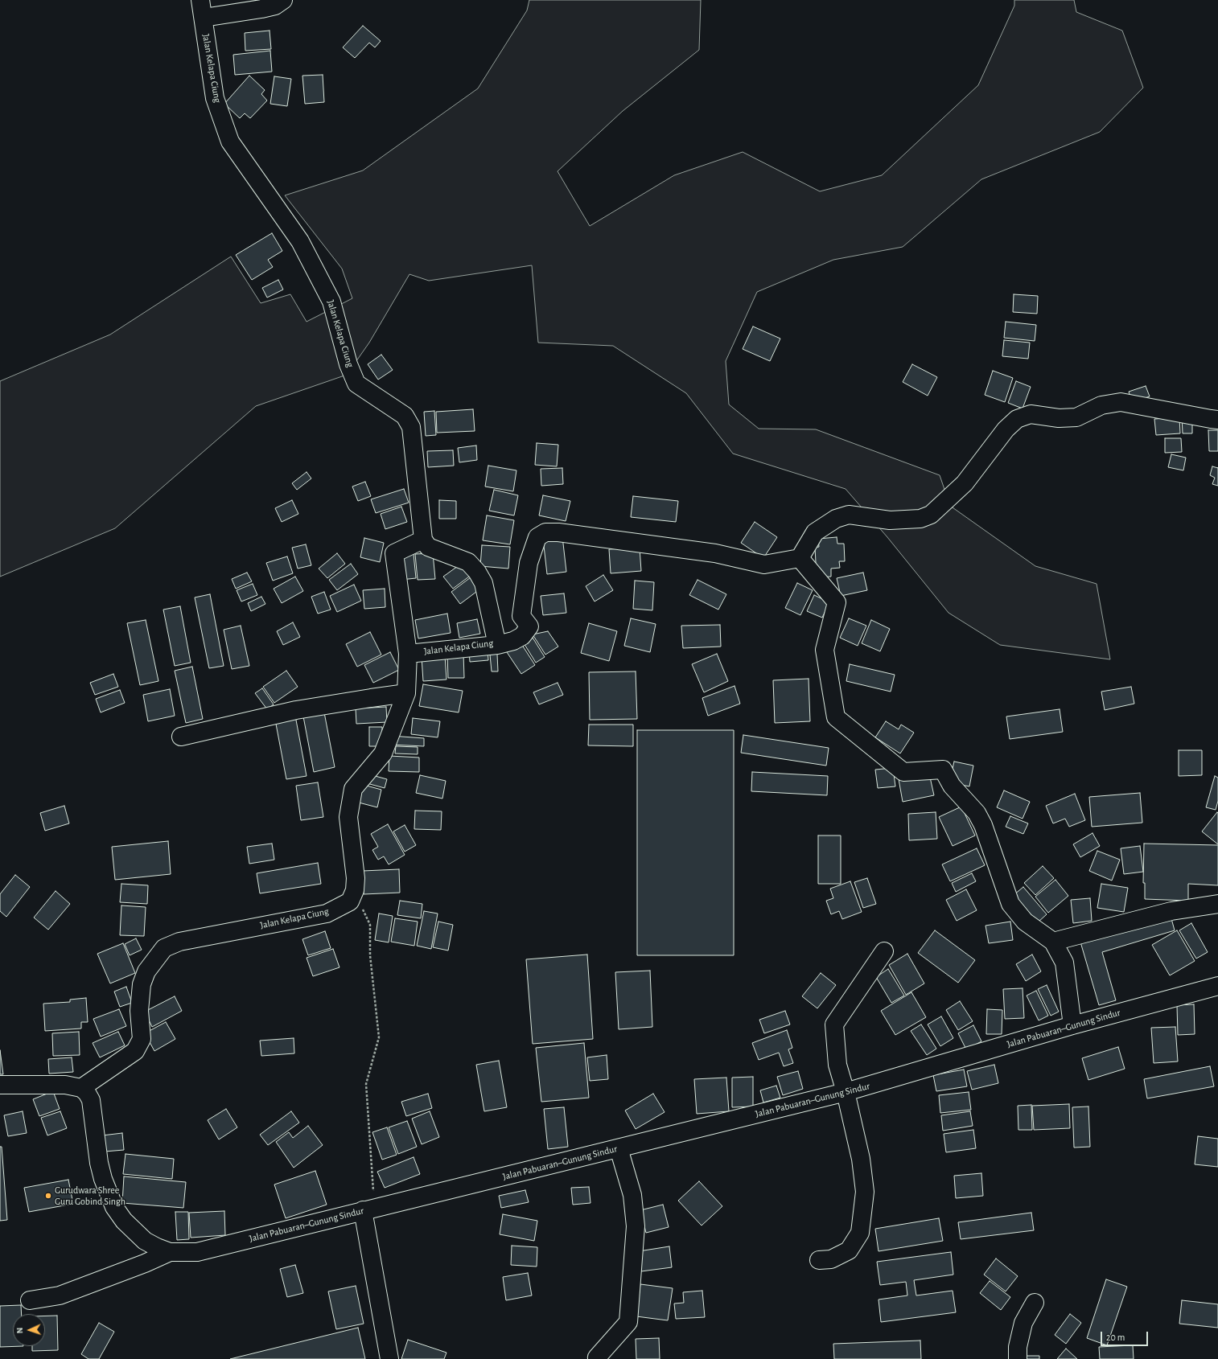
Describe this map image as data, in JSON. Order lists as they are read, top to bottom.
{
  "streets": {
    "street": ["Jalan Kelapa Ciung", "Jalan Pabuaran–Gunung Sindur"]
  },
  "crossings": [
    ["Jalan Kelapa Ciung", "Jalan Pabuaran–Gunung Sindur"]
  ],
  "places": ["Gurudwara Shree Guru Gobind Singh"],
  "scale_bar": "20 m",
  "north": "left"
}
